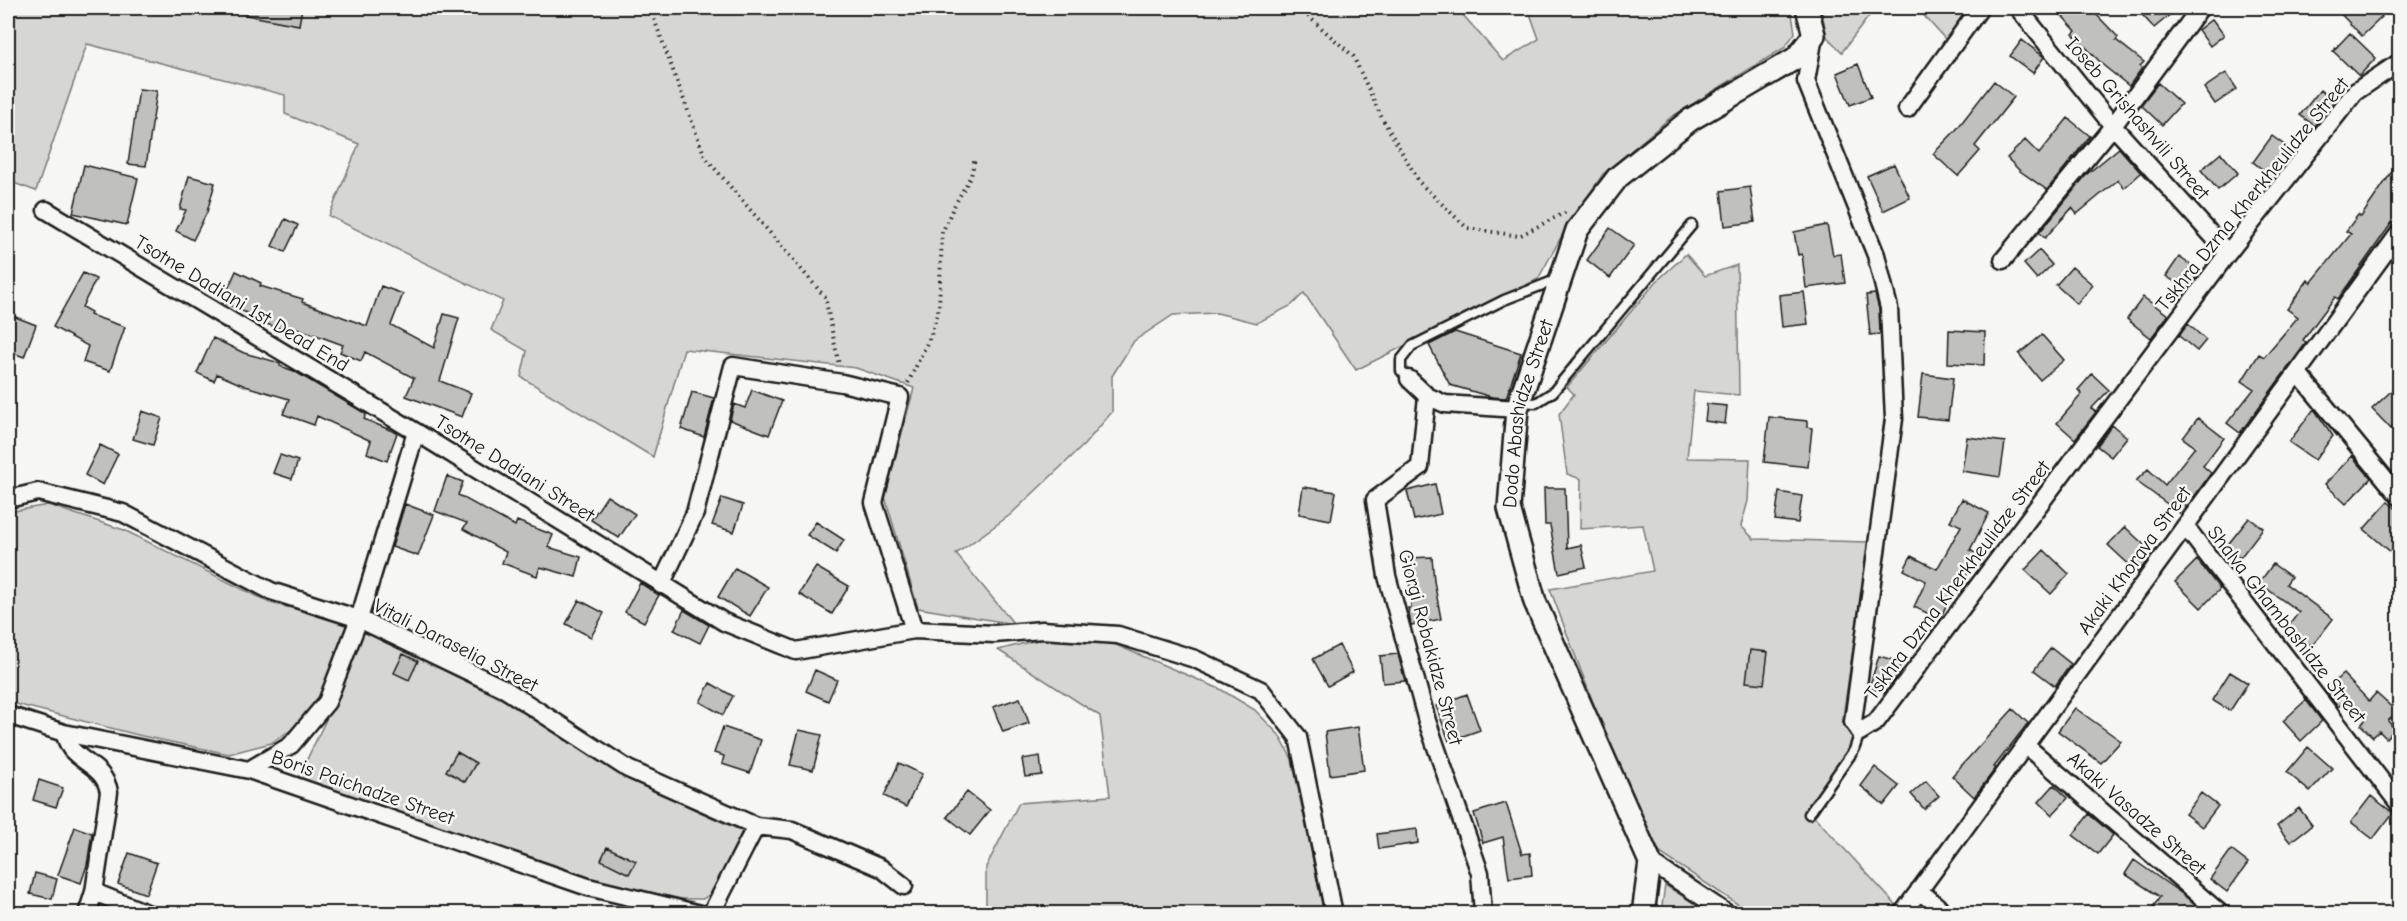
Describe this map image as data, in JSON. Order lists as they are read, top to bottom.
{
  "streets": {
    "street": [
      "Ioseb Grishashvili Street",
      "Tskhra Dzma Kherkheulidze Street",
      "Tsotne Dadiani 1st Dead End",
      "Dodo Abashidze Street",
      "Tsotne Dadiani Street",
      "Akaki Khorava Street",
      "Shalva Ghambashidze Street",
      "Vitali Daraselia Street",
      "Giorgi Robakidze Street",
      "Boris Paichadze Street",
      "Akaki Vasadze Street"
    ]
  },
  "crossings": [
    ["Ioseb Grishashvili Street", "Tskhra Dzma Kherkheulidze Street"],
    ["Tskhra Dzma Kherkheulidze Street", "Dodo Abashidze Street"],
    ["Tsotne Dadiani 1st Dead End", "Tsotne Dadiani Street"],
    ["Tsotne Dadiani Street", "Vitali Daraselia Street"],
    ["Tsotne Dadiani Street", "Boris Paichadze Street"],
    ["Akaki Khorava Street", "Shalva Ghambashidze Street"],
    ["Akaki Khorava Street", "Akaki Vasadze Street"]
  ]
}
